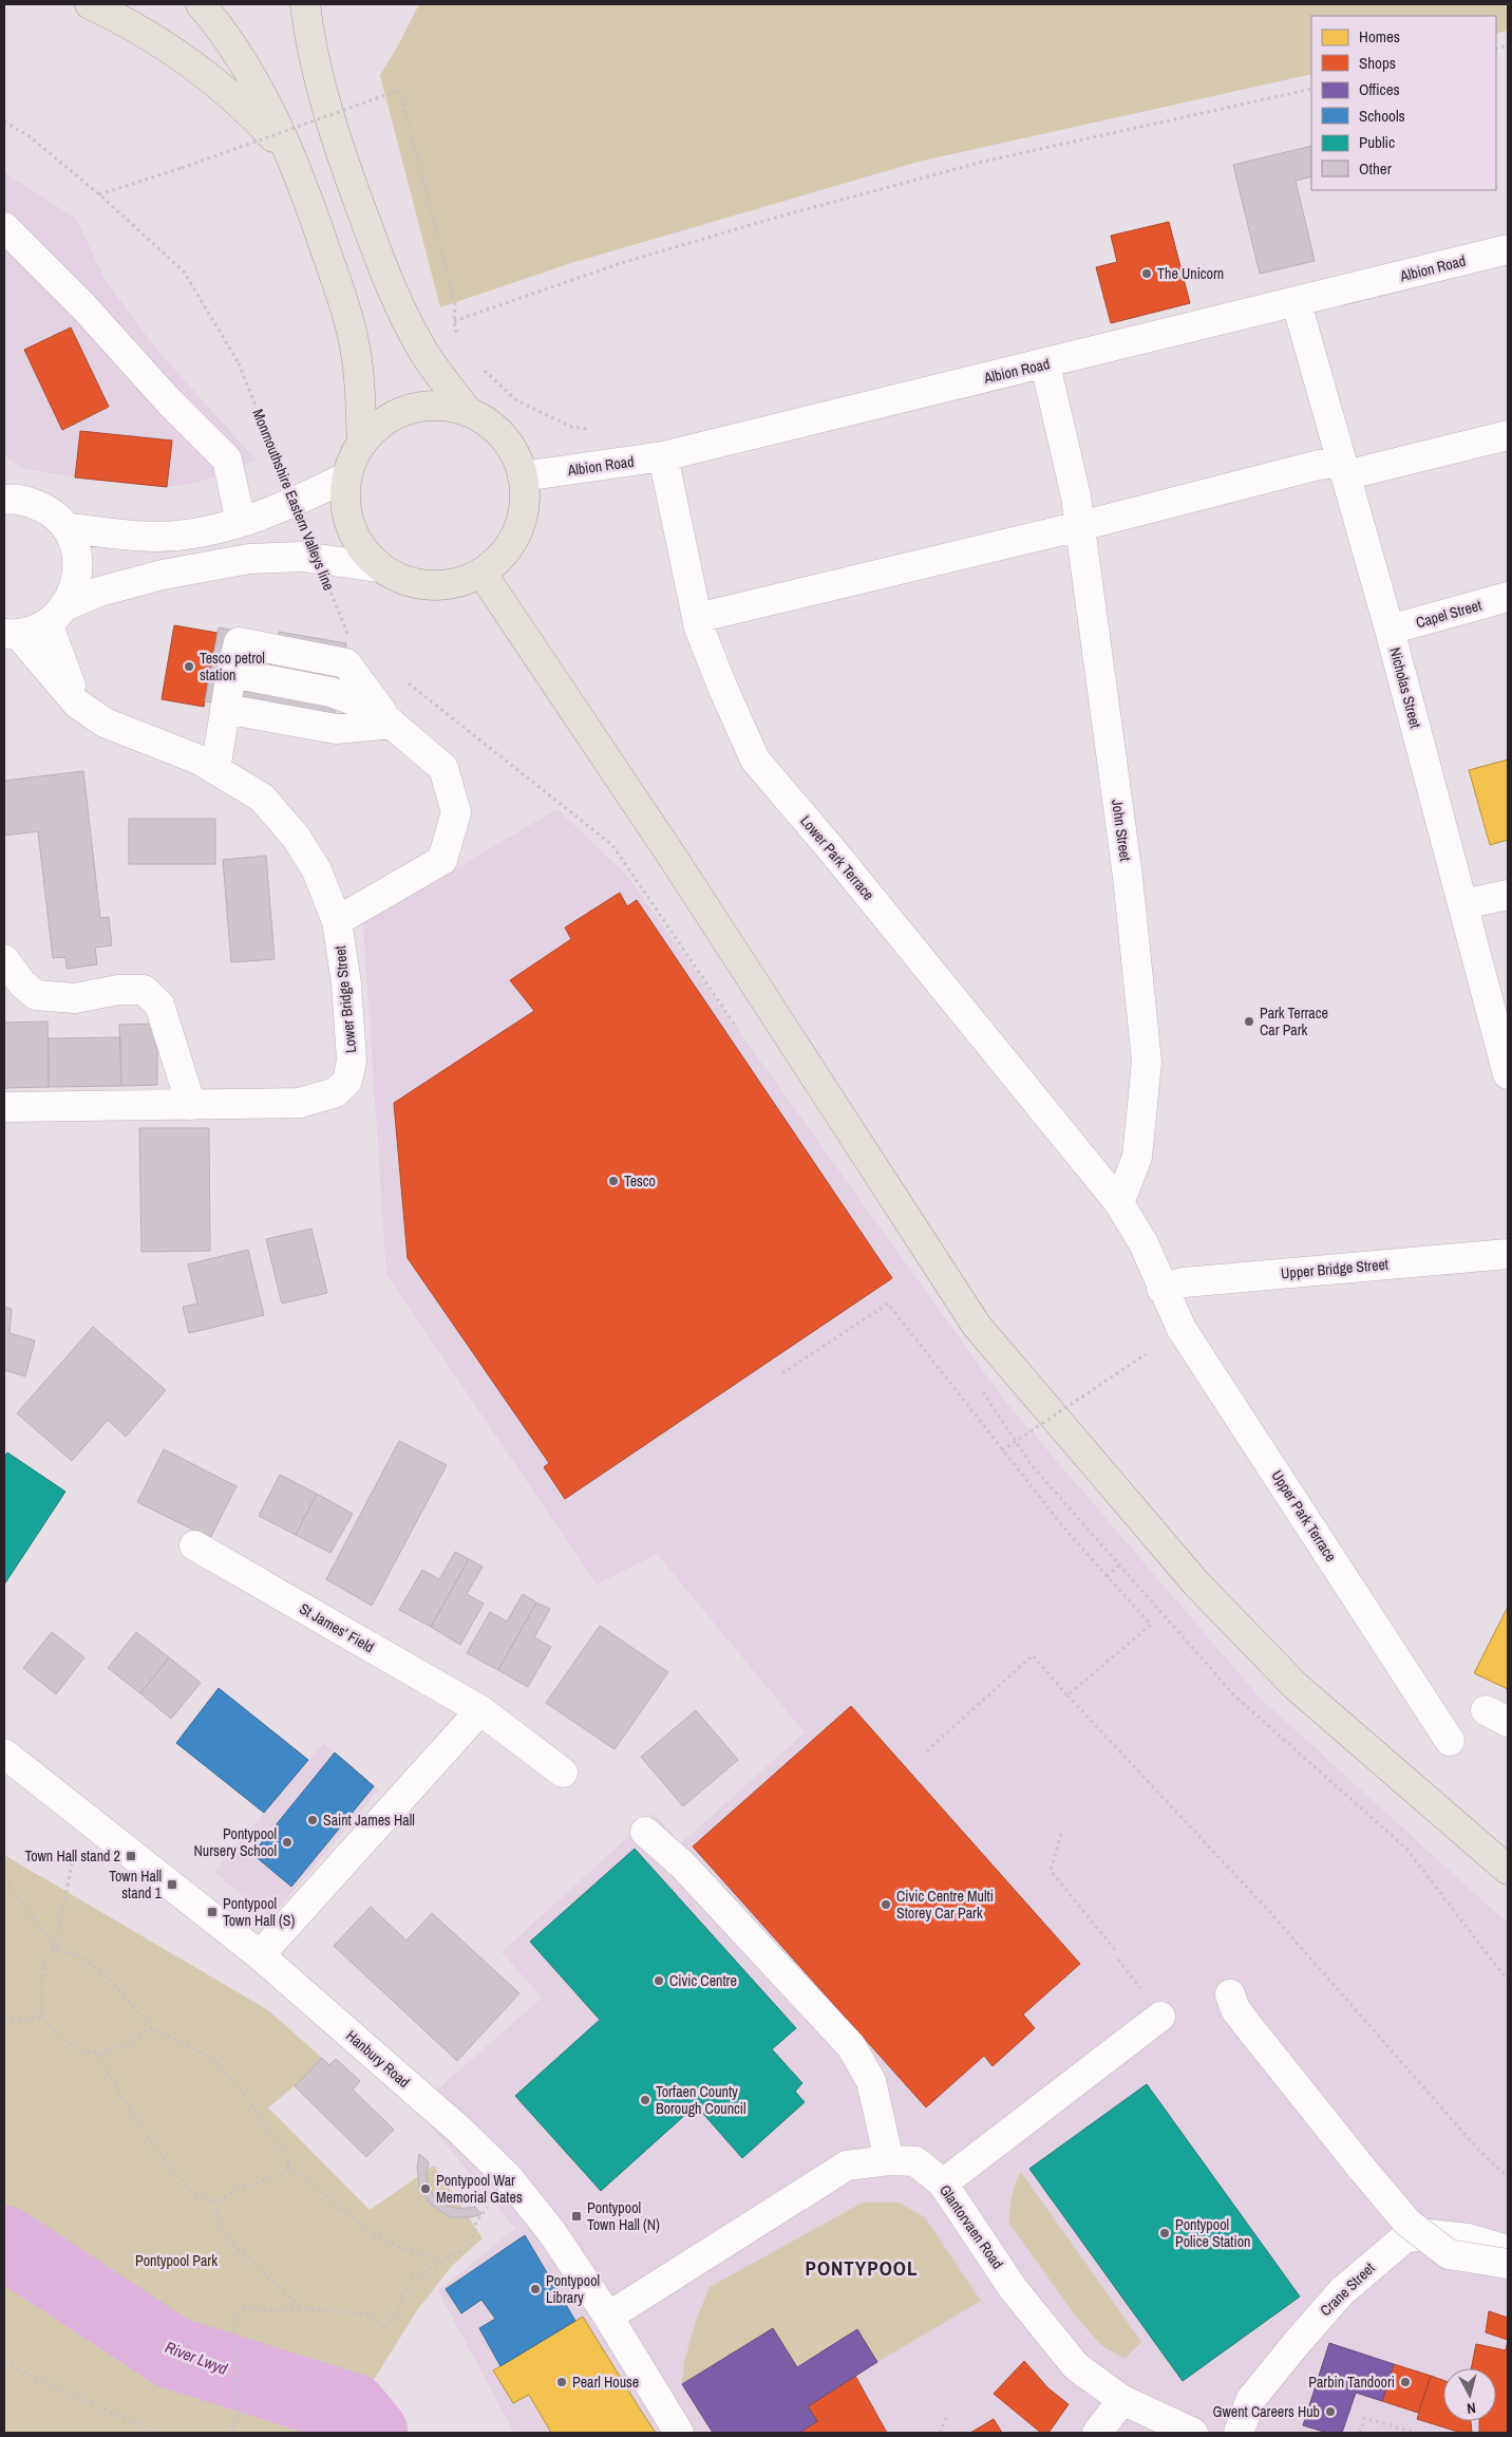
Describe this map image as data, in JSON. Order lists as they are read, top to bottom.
{
  "streets": {
    "street": [
      "Albion Road",
      "Capel Street",
      "Nicholas Street",
      "John Street",
      "Lower Park Terrace",
      "Lower Bridge Street",
      "Upper Bridge Street",
      "Upper Park Terrace",
      "St James' Field",
      "Hanbury Road",
      "Glantorvaen Road",
      "Crane Street"
    ],
    "path": ["Monmouthshire Eastern Valleys line"]
  },
  "crossings": [
    ["Albion Road", "Nicholas Street"],
    ["Albion Road", "John Street"],
    ["Albion Road", "Lower Park Terrace"],
    ["Capel Street", "Nicholas Street"],
    ["John Street", "Lower Park Terrace"],
    ["Upper Bridge Street", "Upper Park Terrace"],
    ["Hanbury Road", "Glantorvaen Road"]
  ],
  "districts": ["PONTYPOOL"],
  "water": ["River Lwyd"],
  "parks": ["Pontypool Park"],
  "places": {
    "other": [
      "The Unicorn",
      "Tesco petrol station",
      "Park Terrace Car Park",
      "Tesco",
      "Saint James Hall",
      "Pontypool Nursery School",
      "Civic Centre Multi Storey Car Park",
      "Civic Centre",
      "Torfaen County Borough Council",
      "Pontypool War Memorial Gates",
      "Pontypool Police Station",
      "Pontypool Library",
      "Pearl House",
      "Parbin Tandoori",
      "Gwent Careers Hub"
    ],
    "transit": [
      "Town Hall stand 2",
      "Town Hall stand 1",
      "Pontypool Town Hall (S)",
      "Pontypool Town Hall (N)"
    ]
  },
  "legend": [
    "Homes",
    "Shops",
    "Offices",
    "Schools",
    "Public",
    "Other"
  ],
  "north": "bottom"
}
